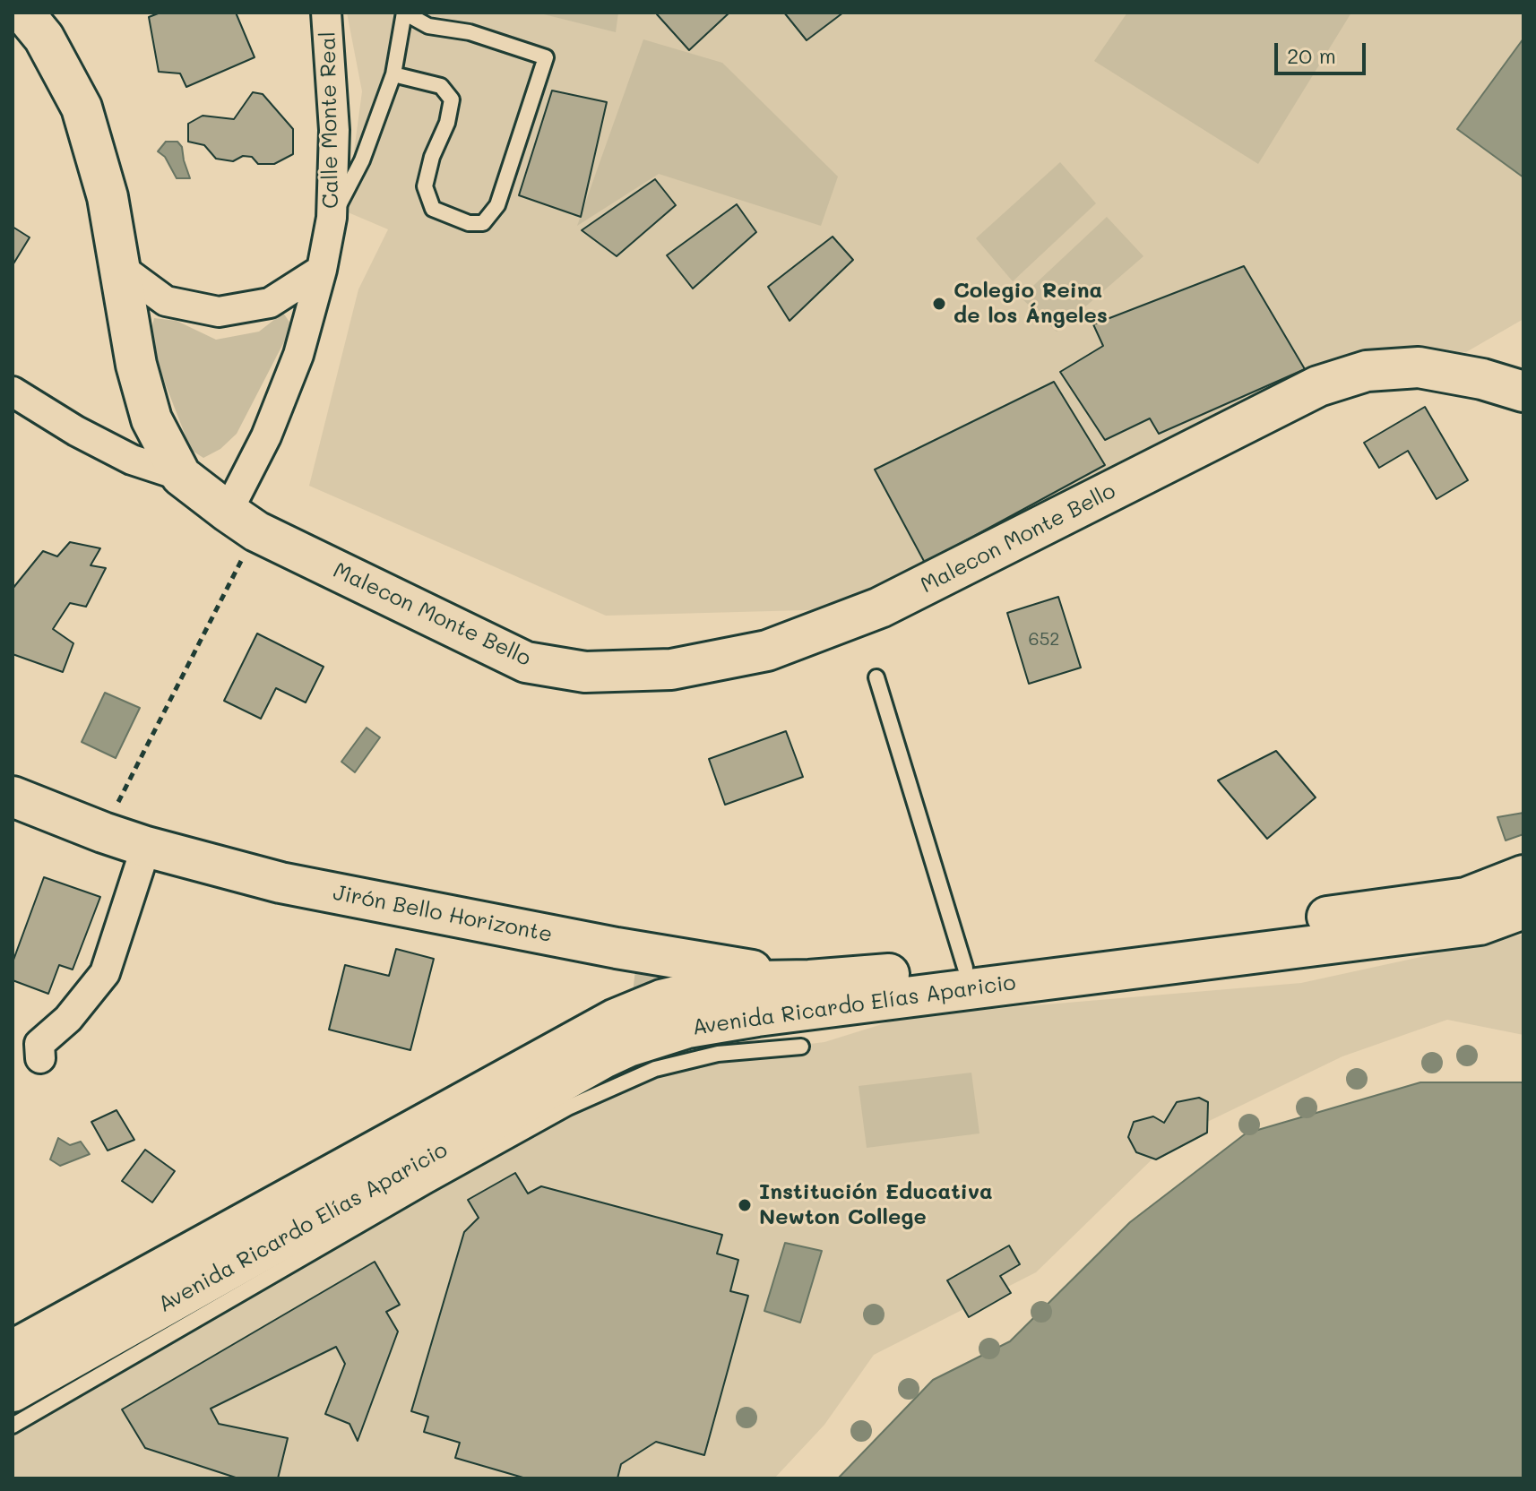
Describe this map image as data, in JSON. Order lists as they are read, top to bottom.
{
  "streets": {
    "street": [
      "Calle Monte Real",
      "Malecon Monte Bello",
      "Jirón Bello Horizonte",
      "Avenida Ricardo Elías Aparicio"
    ]
  },
  "crossings": [
    ["Calle Monte Real", "Malecon Monte Bello"],
    ["Jirón Bello Horizonte", "Avenida Ricardo Elías Aparicio"]
  ],
  "places": ["Colegio Reina de los Ángeles", "Institución Educativa Newton College"],
  "house_numbers": ["652"],
  "scale_bar": "20 m"
}
